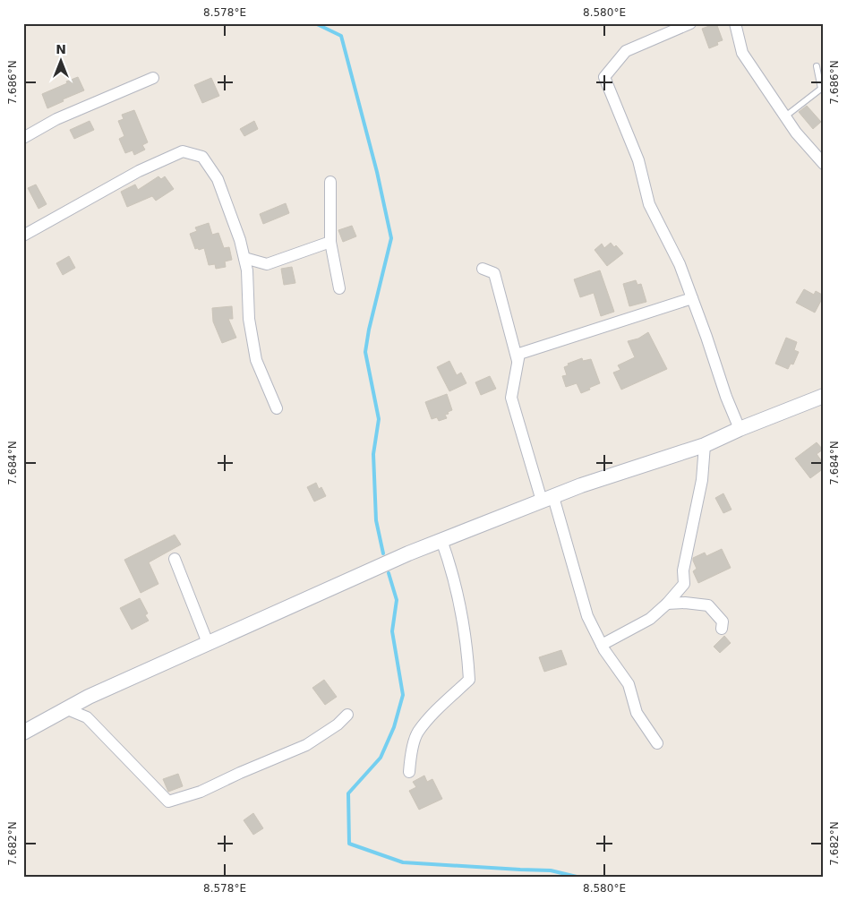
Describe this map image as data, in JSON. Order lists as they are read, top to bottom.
{
  "north": "top",
  "coordinates": [
    "8.578°E",
    "8.580°E",
    "7.686°N",
    "7.684°N",
    "7.682°N"
  ]
}
